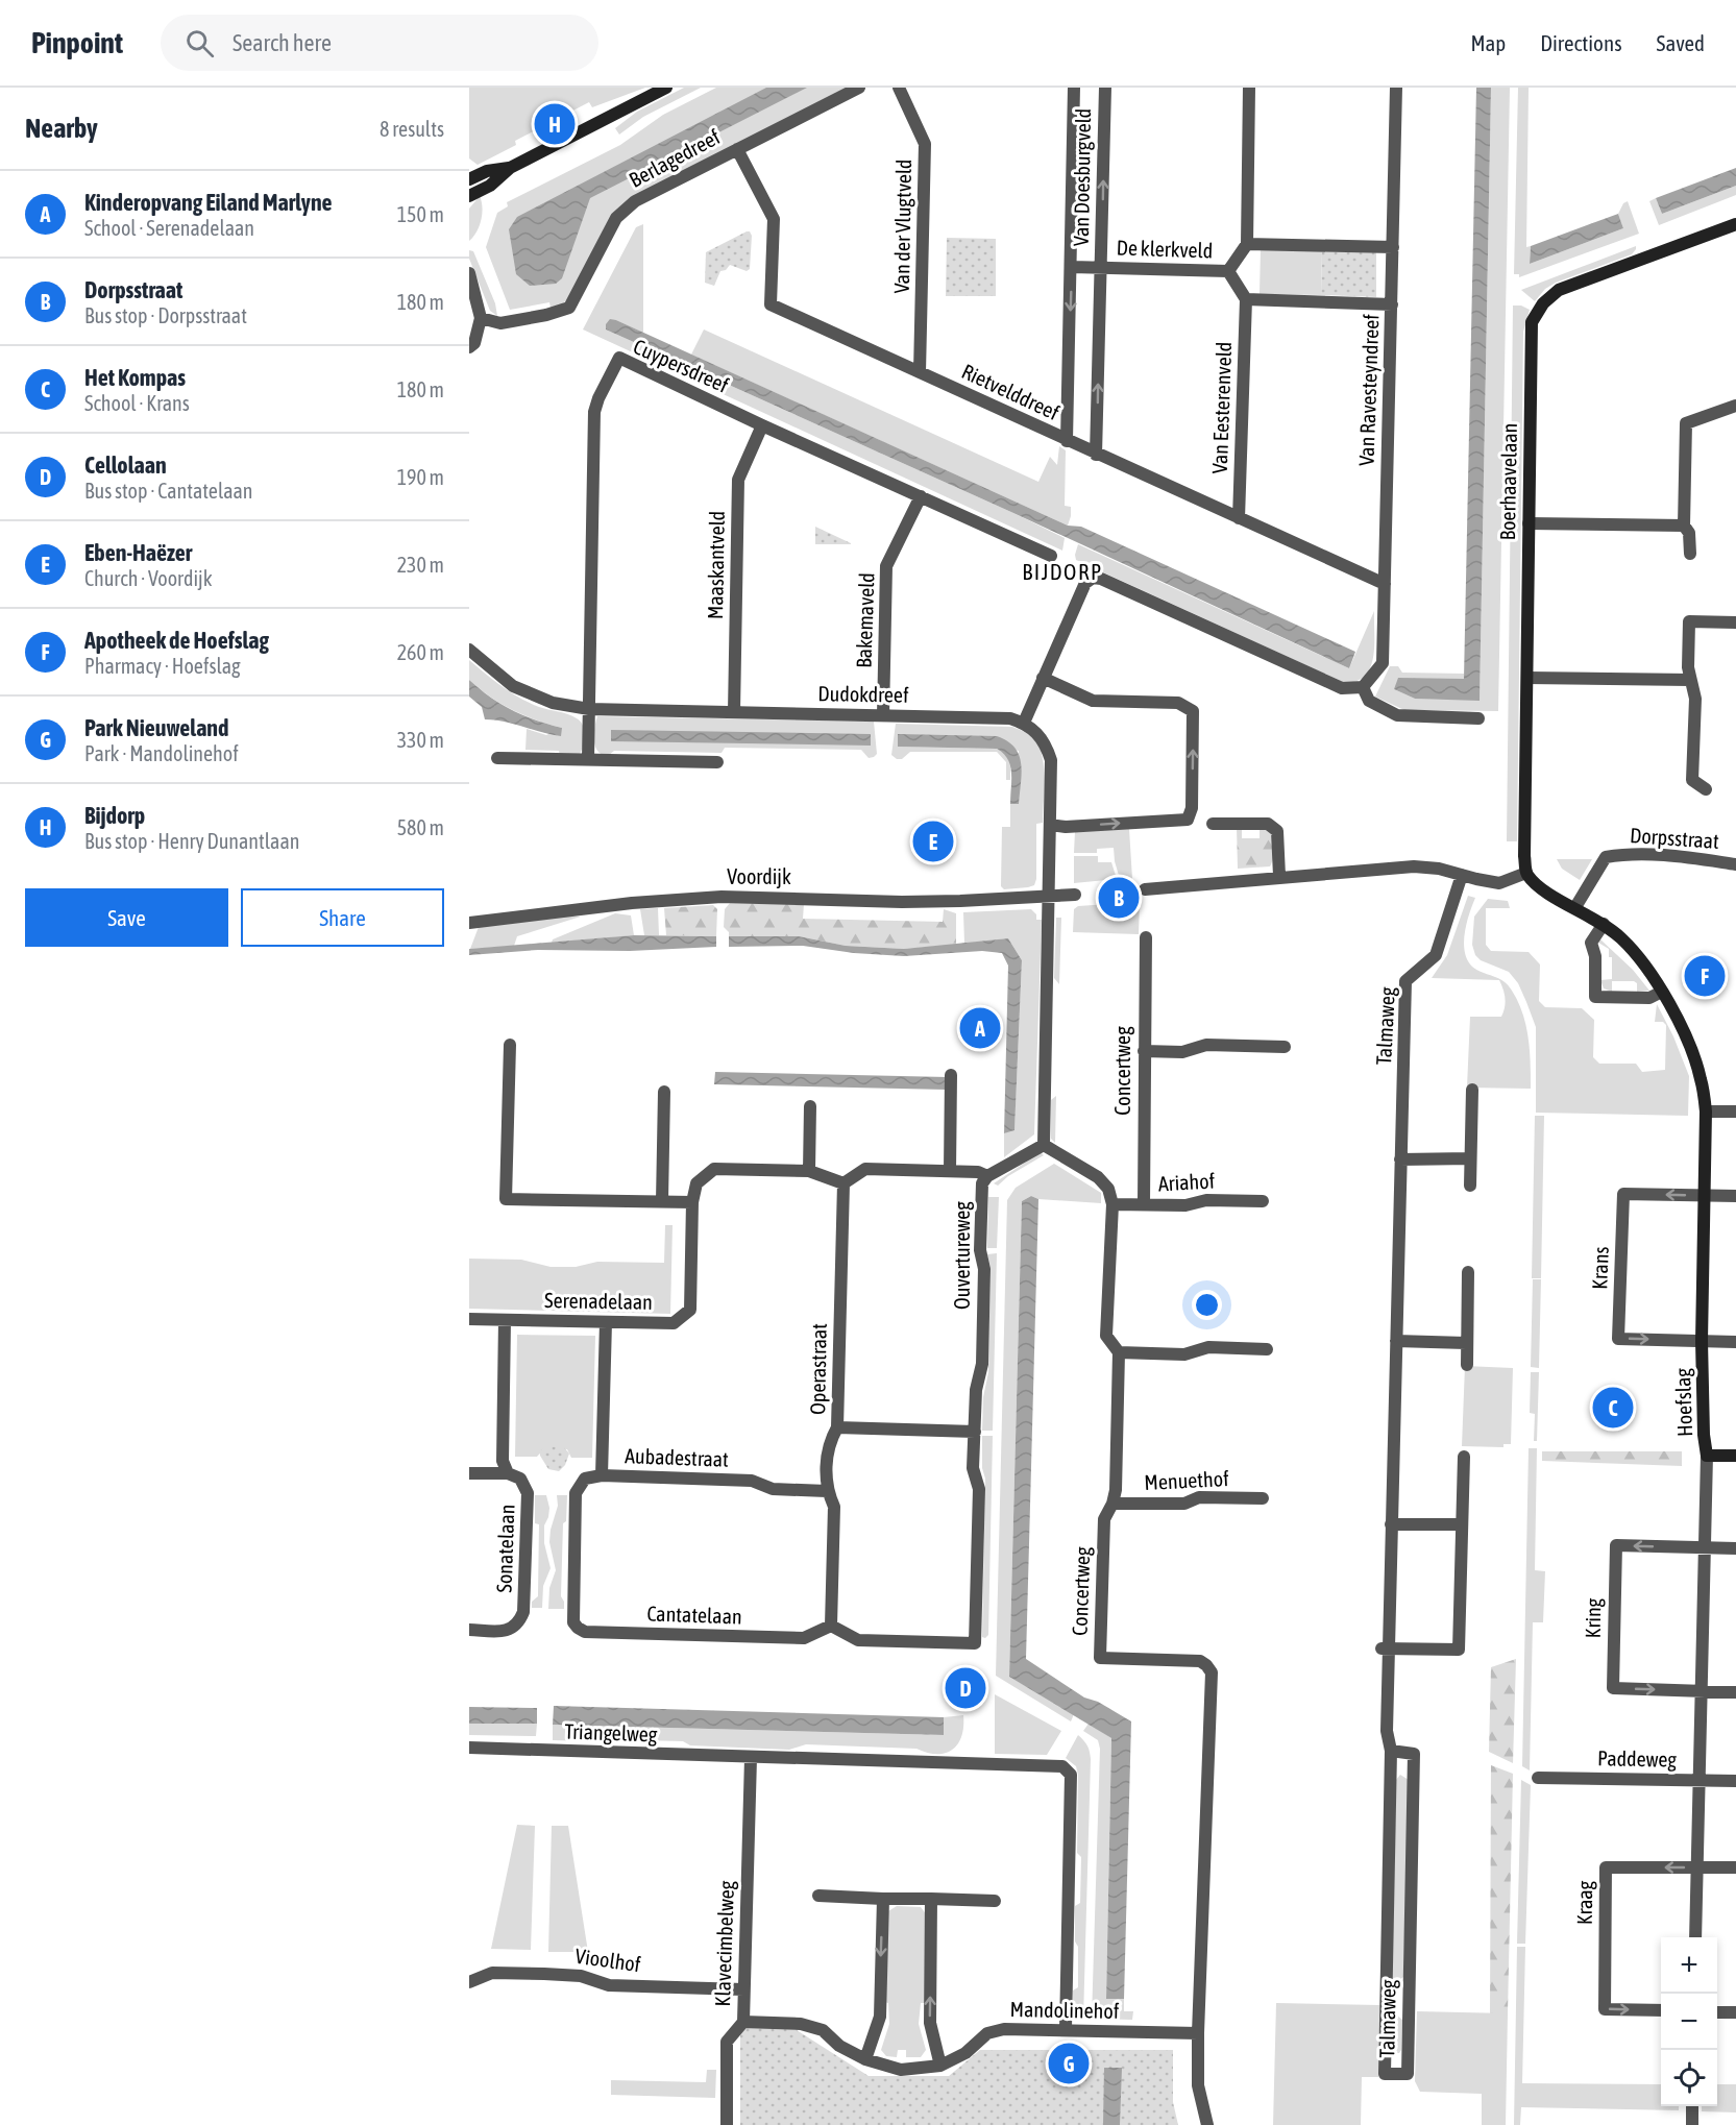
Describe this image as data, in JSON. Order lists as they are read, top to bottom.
{
  "streets": {
    "street": [
      "Berlagedreef",
      "Van Doesburgveld",
      "Van der Vlugtveld",
      "De klerkveld",
      "Cuypersdreef",
      "Van Ravesteyndreef",
      "Rietvelddreef",
      "Van Eesterenveld",
      "Boerhaavelaan",
      "Maaskantveld",
      "Bakemaveld",
      "Dudokdreef",
      "Dorpsstraat",
      "Voordijk",
      "Talmaweg",
      "Concertweg",
      "Ariahof",
      "Ouvertureweg",
      "Krans",
      "Serenadelaan",
      "Operastraat",
      "Hoefslag",
      "Aubadestraat",
      "Menuethof",
      "Sonatelaan",
      "Cantatelaan",
      "Kring",
      "Triangelweg",
      "Paddeweg",
      "Kraag",
      "Klavecimbelweg",
      "Vioolhof",
      "Mandolinehof"
    ]
  },
  "crossings": [
    ["Berlagedreef", "Rietvelddreef"],
    ["Van Doesburgveld", "De klerkveld"],
    ["Van Doesburgveld", "Rietvelddreef"],
    ["Van der Vlugtveld", "Rietvelddreef"],
    ["Cuypersdreef", "Maaskantveld"],
    ["Cuypersdreef", "Bakemaveld"],
    ["Cuypersdreef", "Dudokdreef"],
    ["Van Ravesteyndreef", "Rietvelddreef"],
    ["Rietvelddreef", "Van Eesterenveld"],
    ["Maaskantveld", "Dudokdreef"],
    ["Bakemaveld", "Dudokdreef"],
    ["Dorpsstraat", "Hoefslag"],
    ["Concertweg", "Ariahof"],
    ["Concertweg", "Menuethof"],
    ["Concertweg", "Mandolinehof"],
    ["Ouvertureweg", "Operastraat"],
    ["Ouvertureweg", "Cantatelaan"],
    ["Krans", "Hoefslag"],
    ["Serenadelaan", "Operastraat"],
    ["Serenadelaan", "Aubadestraat"],
    ["Operastraat", "Aubadestraat"],
    ["Operastraat", "Cantatelaan"],
    ["Hoefslag", "Kring"],
    ["Hoefslag", "Paddeweg"],
    ["Hoefslag", "Kraag"],
    ["Aubadestraat", "Cantatelaan"],
    ["Triangelweg", "Klavecimbelweg"],
    ["Triangelweg", "Mandolinehof"],
    ["Klavecimbelweg", "Vioolhof"],
    ["Klavecimbelweg", "Mandolinehof"]
  ],
  "districts": ["BIJDORP"],
  "page": {
    "header": "Pinpoint",
    "search": "Search here",
    "nav": ["Map", "Directions", "Saved"],
    "heading": ["Nearby", "8 results"],
    "pins": [
      "H",
      "E",
      "B",
      "F",
      "A",
      "C",
      "D",
      "G"
    ],
    "list": [
      {
        "mark": "A",
        "name": "Kinderopvang Eiland Marlyne",
        "note": "School · Serenadelaan",
        "value": "150 m"
      },
      {
        "mark": "B",
        "name": "Dorpsstraat",
        "note": "Bus stop · Dorpsstraat",
        "value": "180 m"
      },
      {
        "mark": "C",
        "name": "Het Kompas",
        "note": "School · Krans",
        "value": "180 m"
      },
      {
        "mark": "D",
        "name": "Cellolaan",
        "note": "Bus stop · Cantatelaan",
        "value": "190 m"
      },
      {
        "mark": "E",
        "name": "Eben-Haëzer",
        "note": "Church · Voordijk",
        "value": "230 m"
      },
      {
        "mark": "F",
        "name": "Apotheek de Hoefslag",
        "note": "Pharmacy · Hoefslag",
        "value": "260 m"
      },
      {
        "mark": "G",
        "name": "Park Nieuweland",
        "note": "Park · Mandolinehof",
        "value": "330 m"
      },
      {
        "mark": "H",
        "name": "Bijdorp",
        "note": "Bus stop · Henry Dunantlaan",
        "value": "580 m"
      }
    ],
    "buttons": ["Save", "Share"],
    "map_buttons": ["+", "−"]
  }
}
